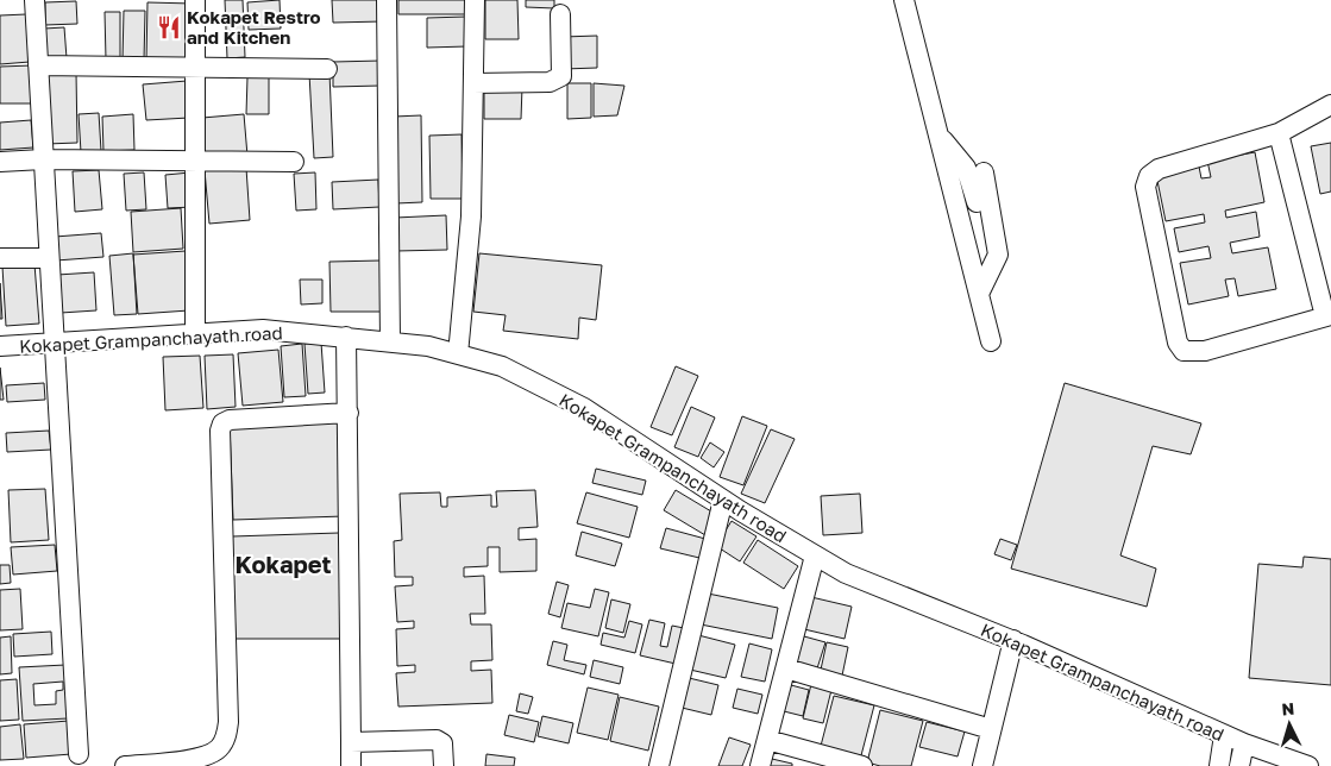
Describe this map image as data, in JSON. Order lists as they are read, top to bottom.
{
  "streets": {
    "street": ["Kokapet Grampanchayath road"]
  },
  "districts": ["Kokapet"],
  "places": {
    "restaurant": ["Kokapet Restro and Kitchen"]
  },
  "north": "top"
}
